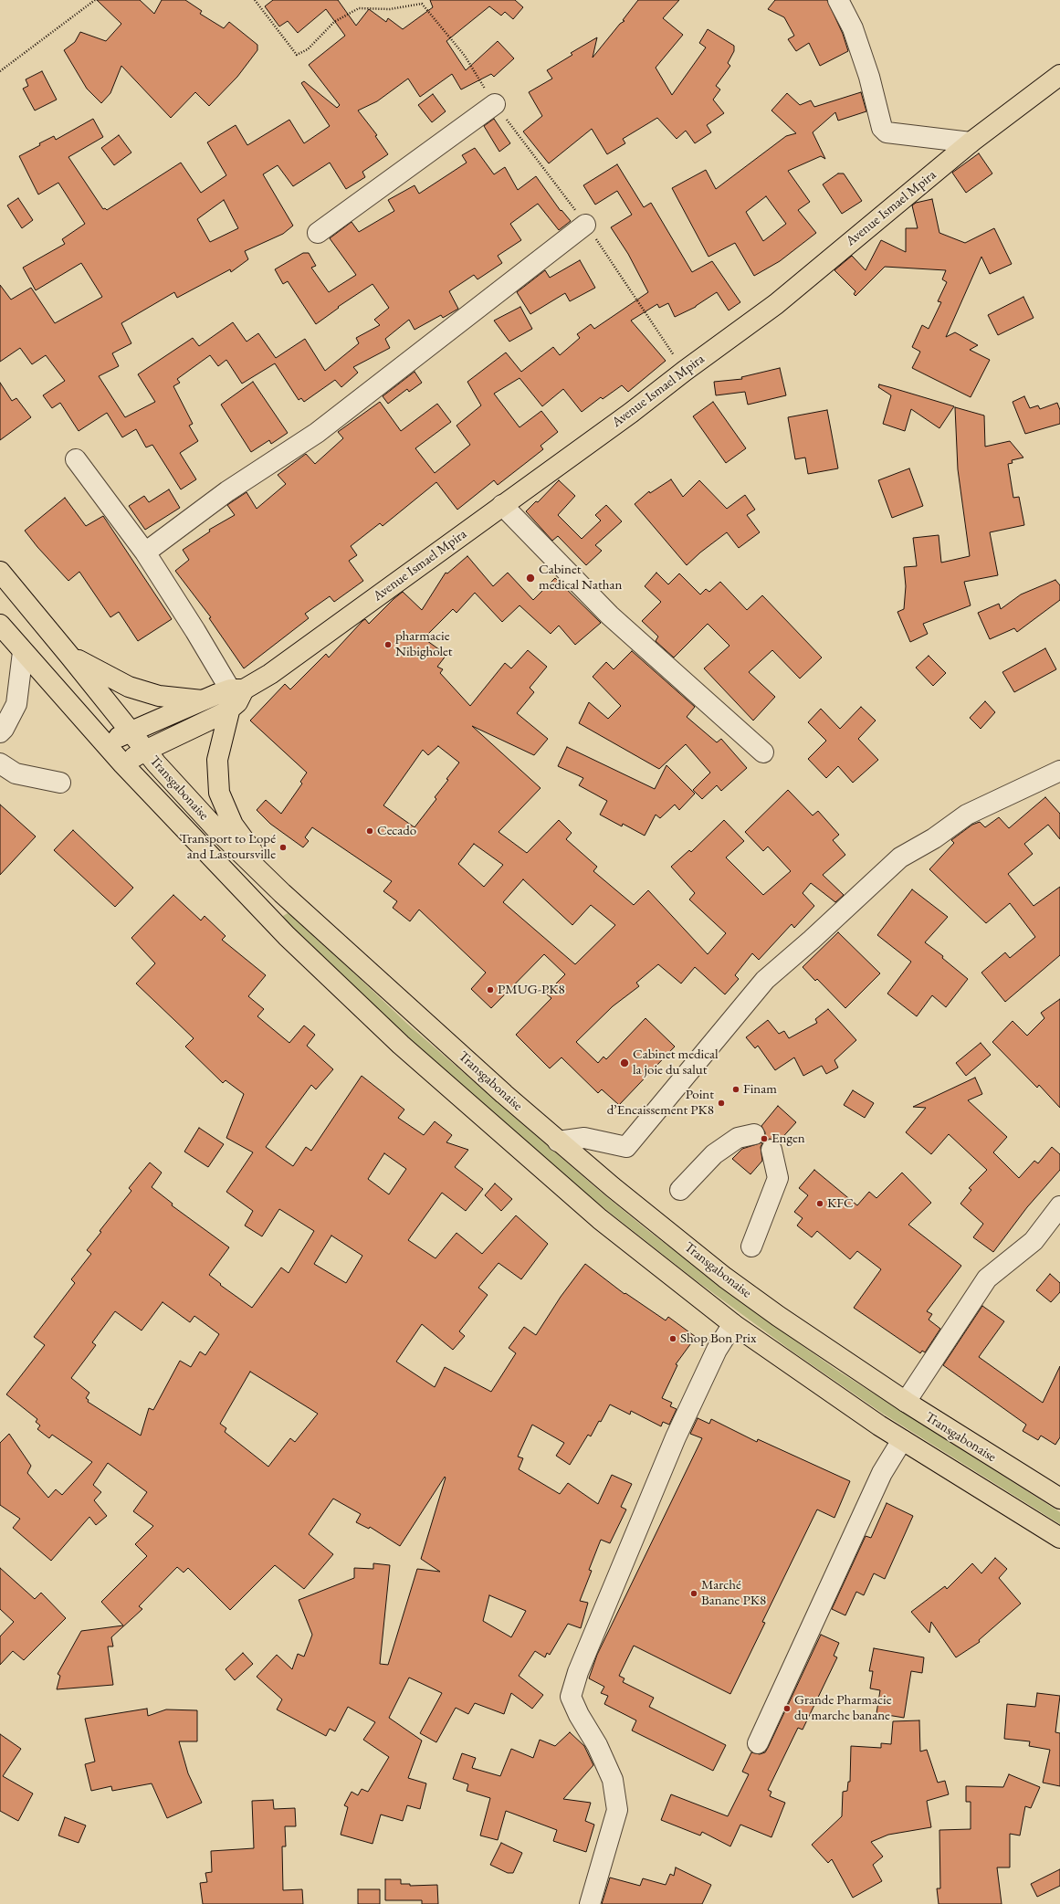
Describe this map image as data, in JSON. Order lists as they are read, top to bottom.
{
  "streets": {
    "main road": ["Avenue Ismael Mpira", "Transgabonaise"]
  },
  "places": [
    "Cabinet medical Nathan",
    "pharmacie Nibigholet",
    "Cecado",
    "Transport to Lopé and Lastoursville",
    "PMUG-PK8",
    "Cabinet medical la joie du salut",
    "Finam",
    "Point d’Encaissement PK8",
    "Engen",
    "KFC",
    "Shop Bon Prix",
    "Marché Banane PK8",
    "Grande Pharmacie du marche banane"
  ]
}
